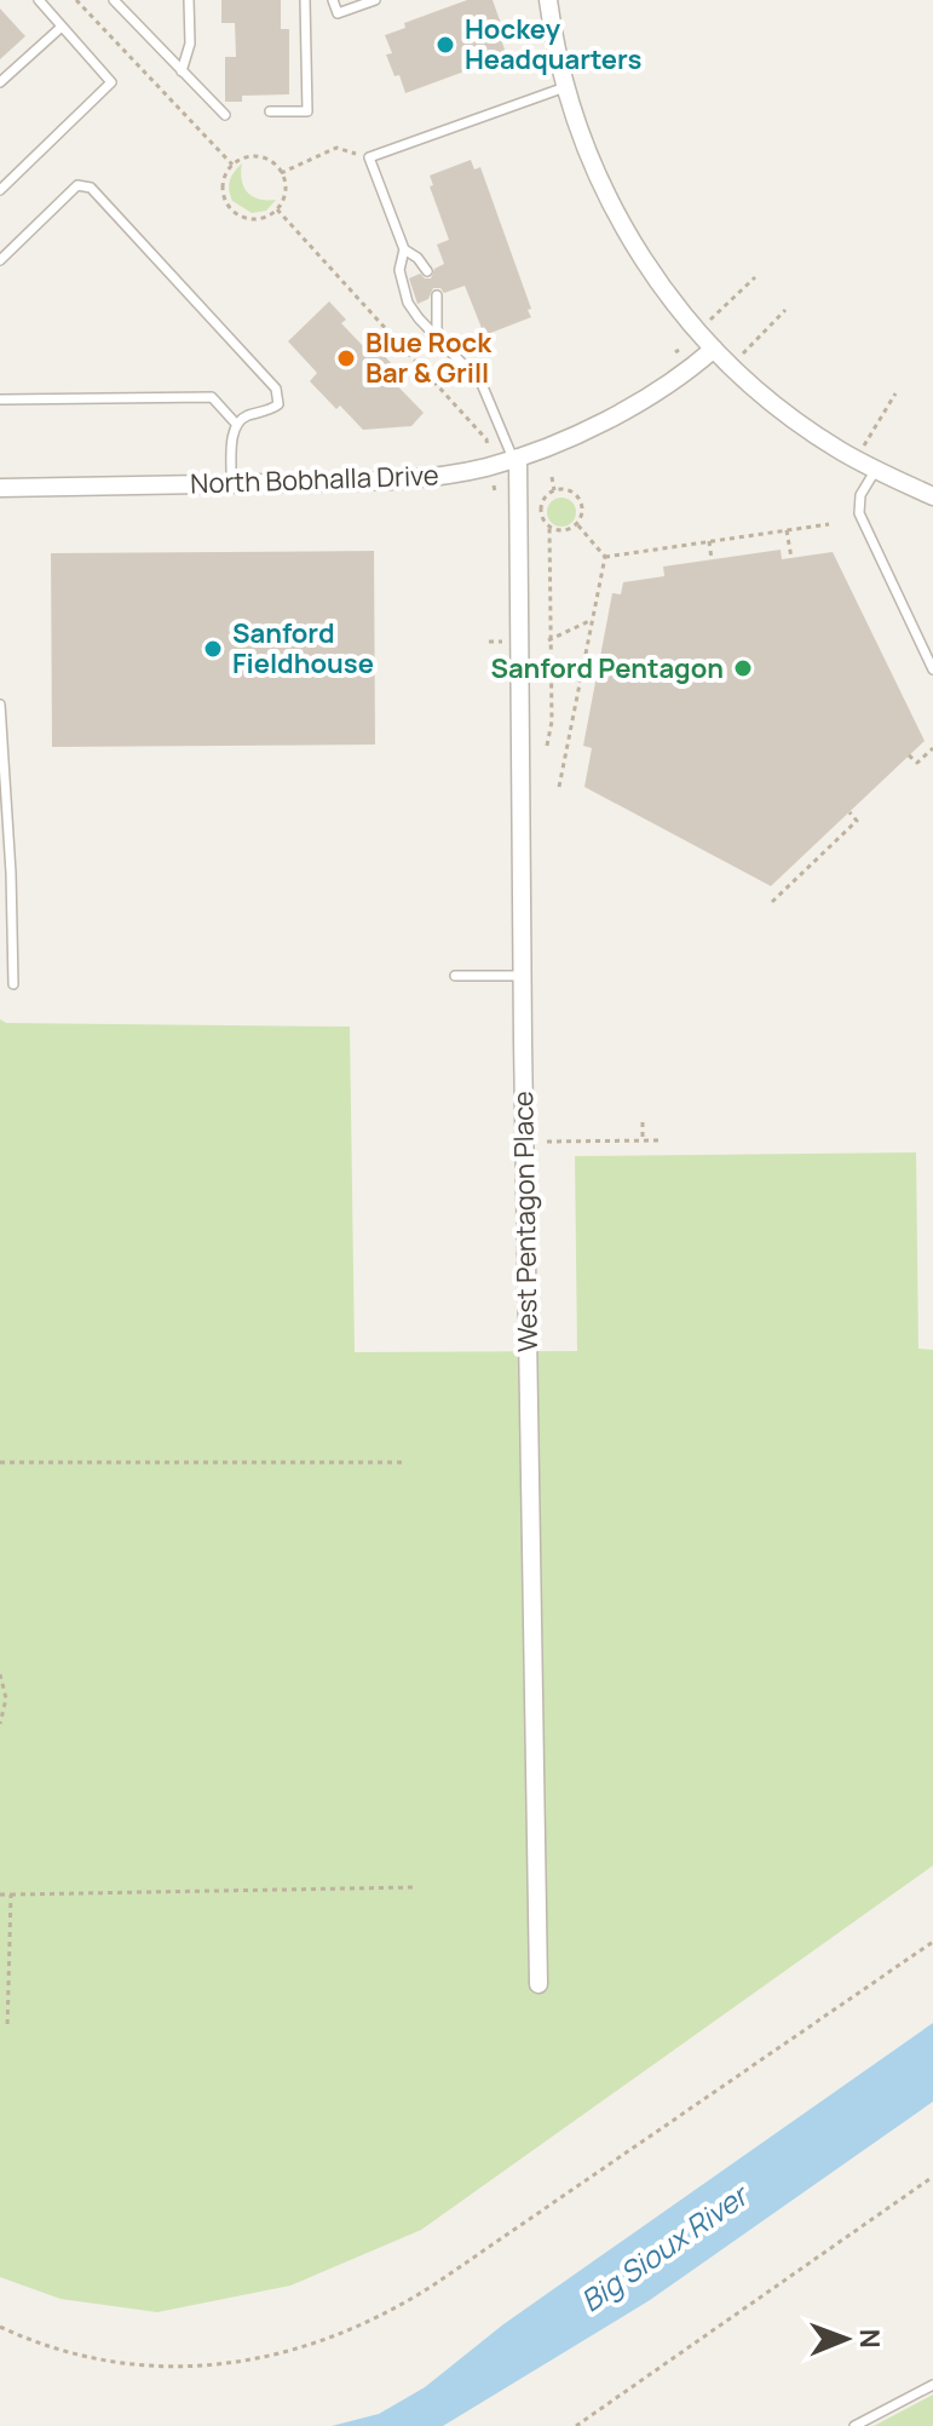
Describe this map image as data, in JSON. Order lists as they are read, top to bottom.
{
  "streets": {
    "street": ["North Bobhalla Drive", "West Pentagon Place"]
  },
  "crossings": [
    ["North Bobhalla Drive", "West Pentagon Place"]
  ],
  "water": ["Big Sioux River"],
  "places": [
    "Hockey Headquarters",
    "Blue Rock Bar & Grill",
    "Sanford Fieldhouse",
    "Sanford Pentagon"
  ],
  "north": "right"
}
